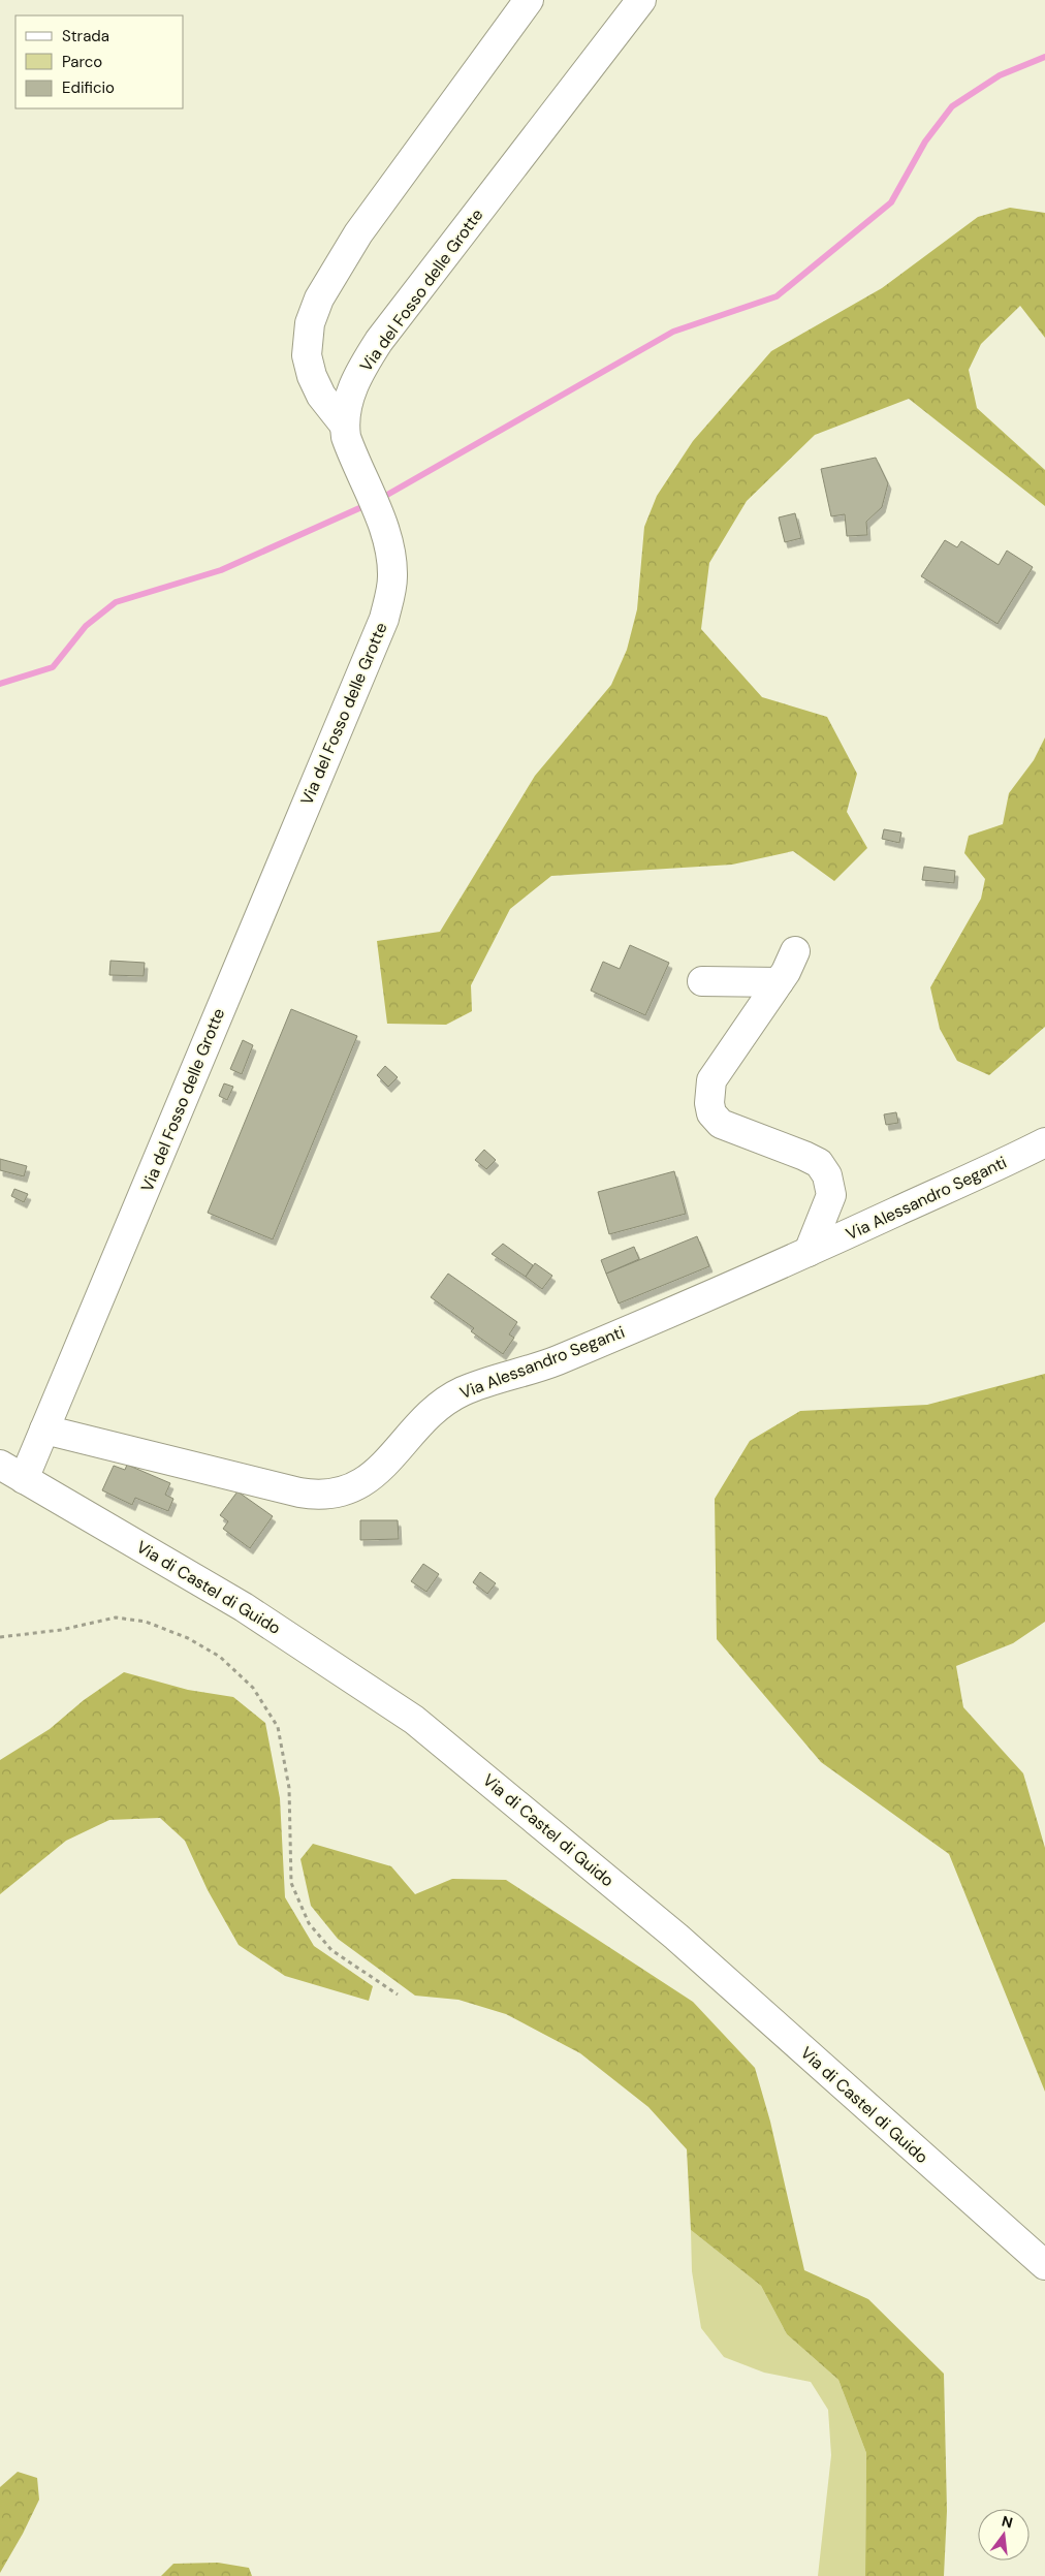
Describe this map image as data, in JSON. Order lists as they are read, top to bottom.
{
  "streets": {
    "street": ["Via del Fosso delle Grotte", "Via Alessandro Seganti", "Via di Castel di Guido"]
  },
  "crossings": [
    ["Via del Fosso delle Grotte", "Via Alessandro Seganti"],
    ["Via del Fosso delle Grotte", "Via di Castel di Guido"]
  ],
  "legend": ["Strada", "Parco", "Edificio"],
  "north": "top"
}
